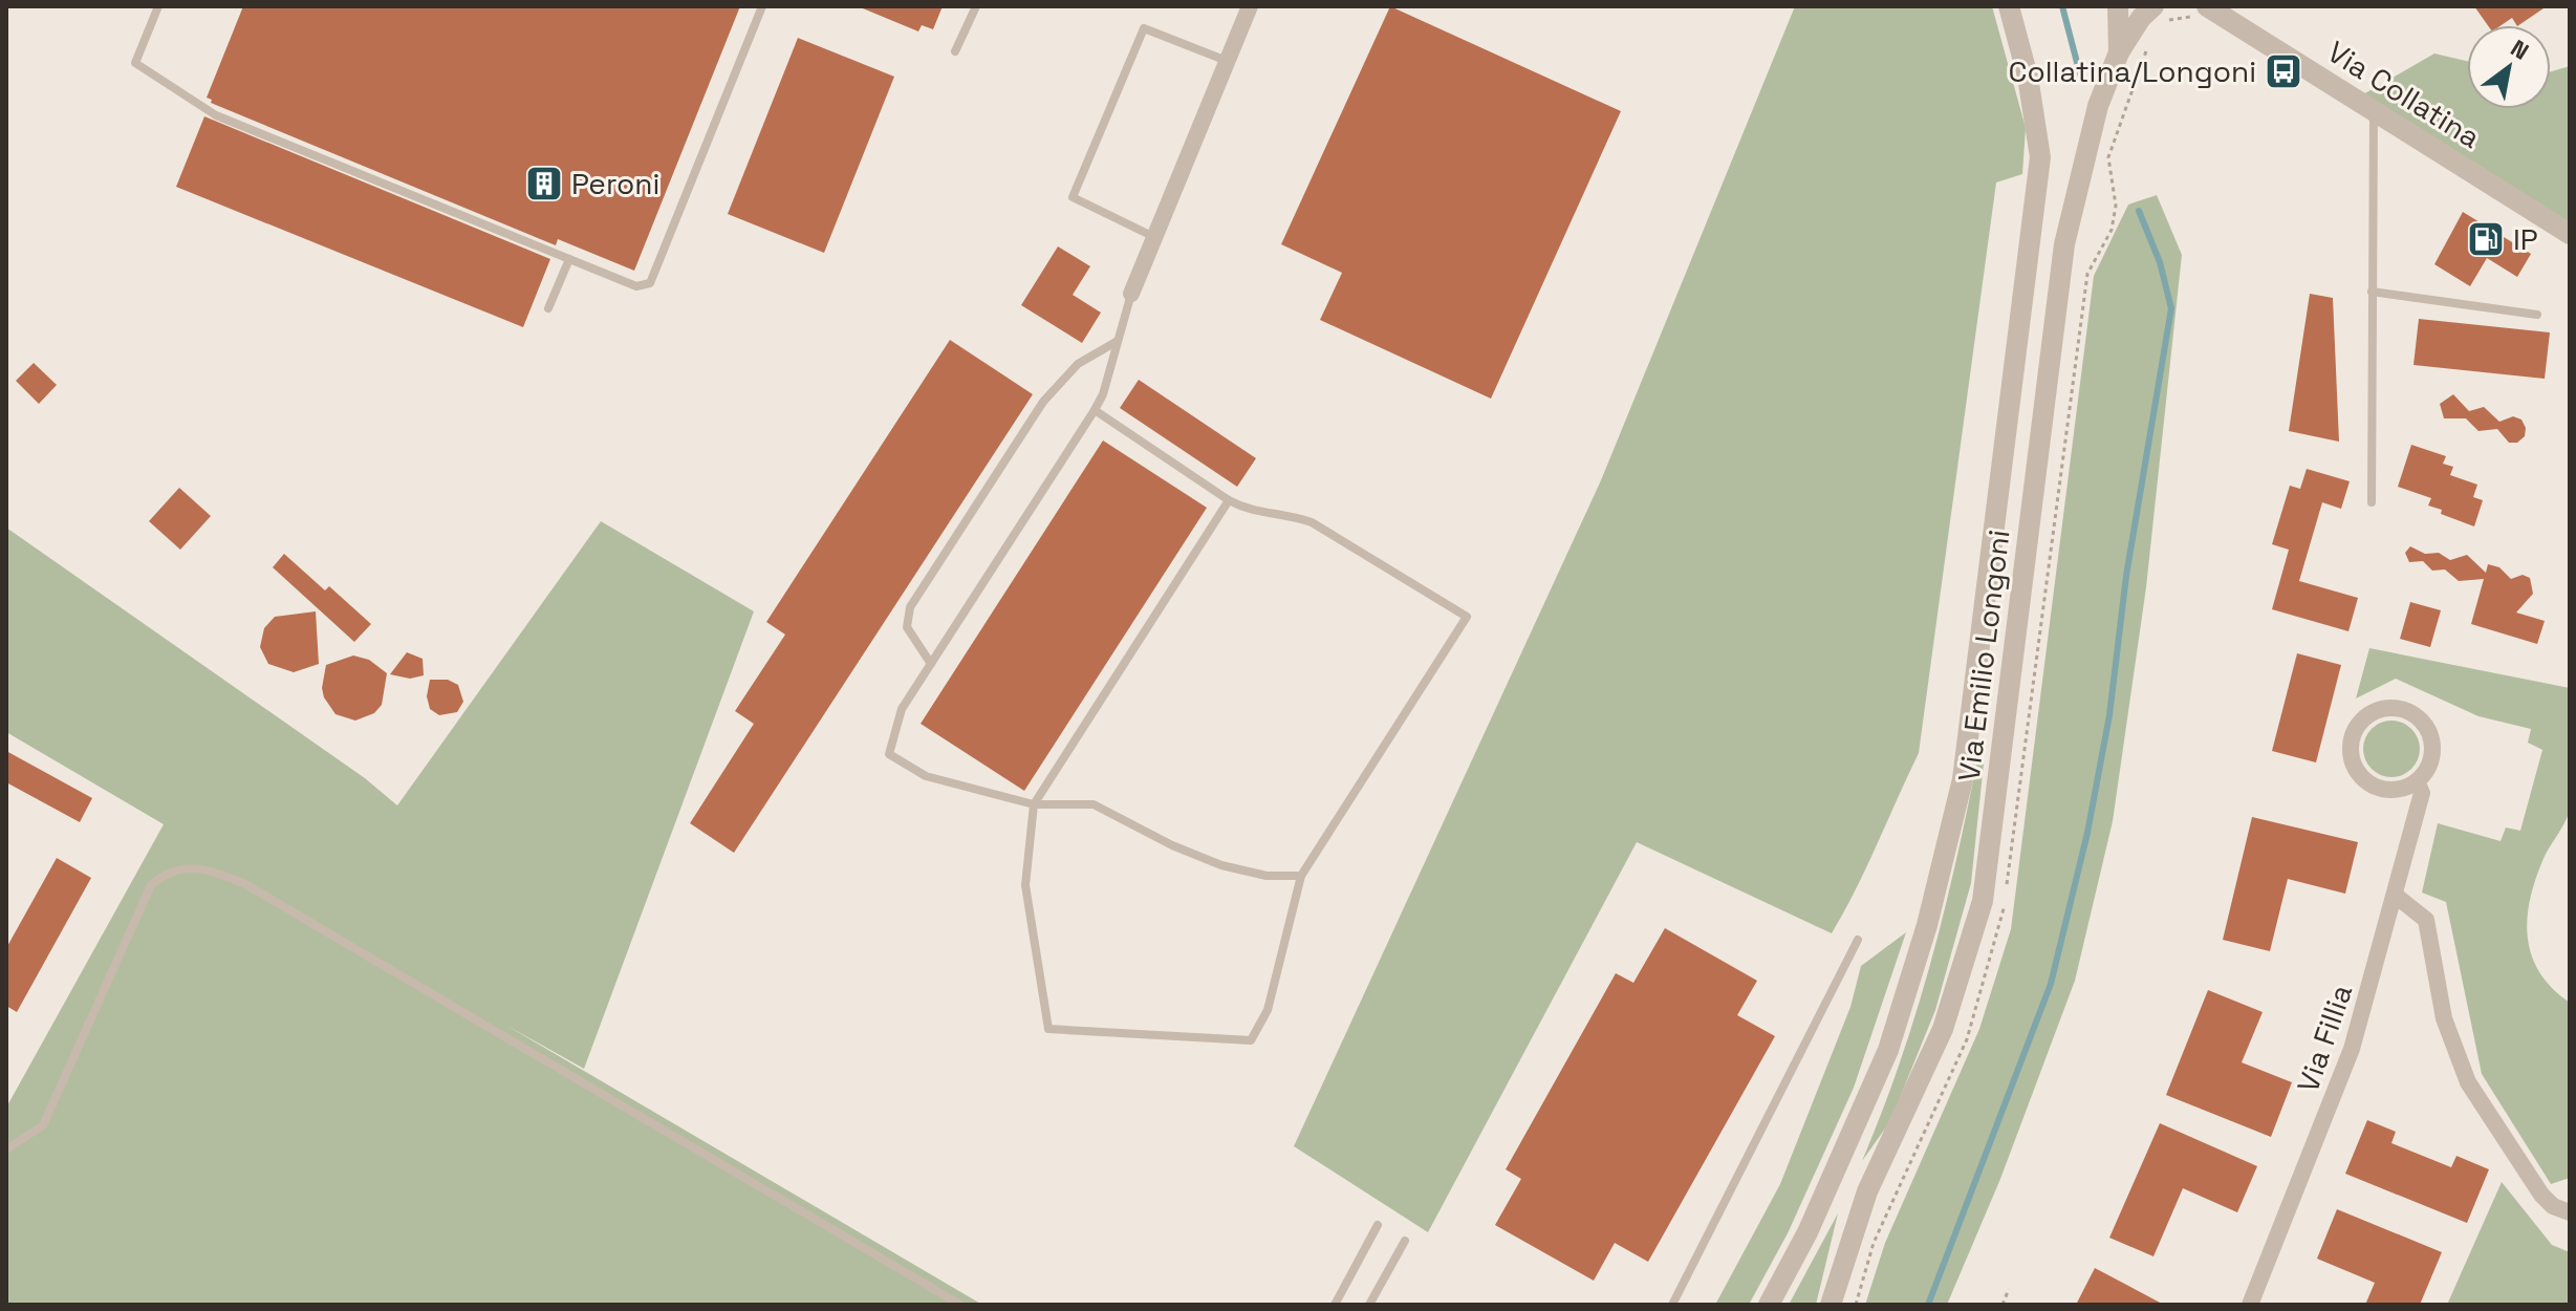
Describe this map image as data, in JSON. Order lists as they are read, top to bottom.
{
  "streets": {
    "street": ["Via Collatina", "Via Emilio Longoni", "Via Fillia"]
  },
  "places": {
    "bus stop": ["Collatina/Longoni"],
    "building": ["Peroni"],
    "fuel station": ["IP"]
  },
  "north": "top right"
}
